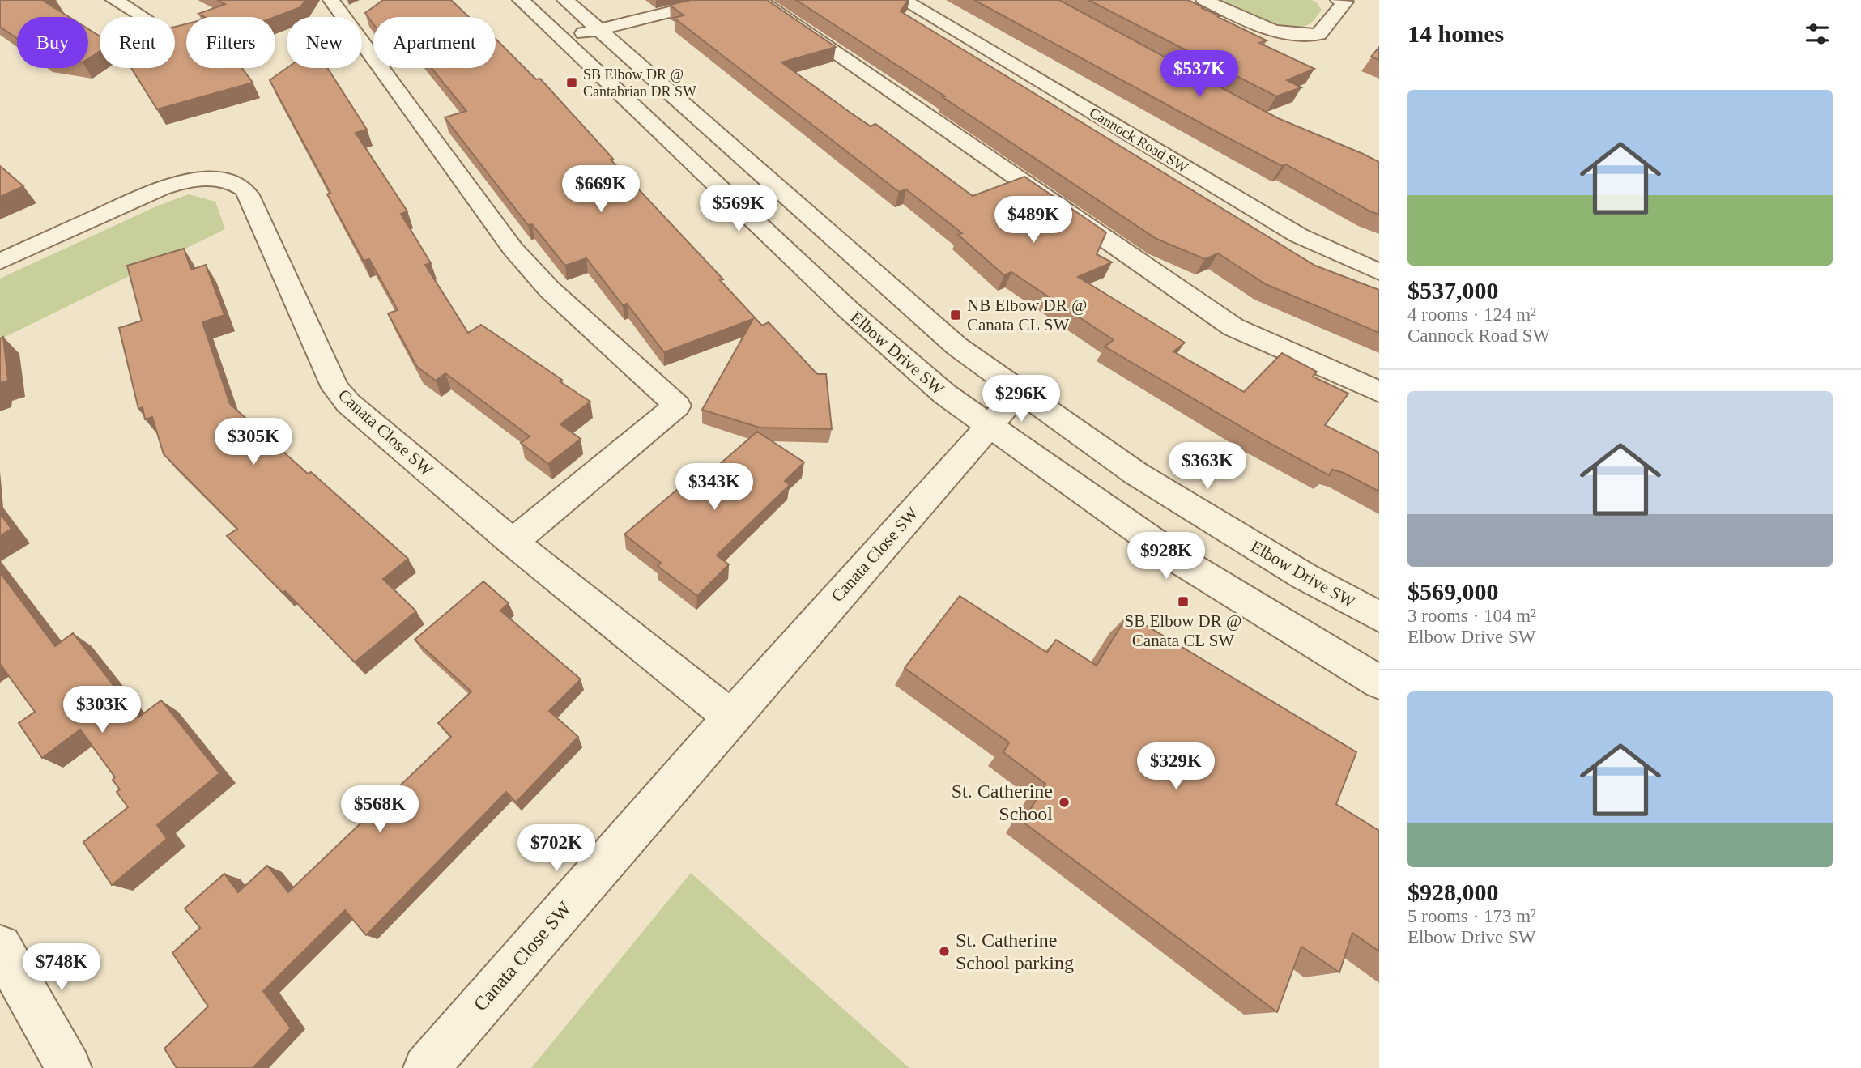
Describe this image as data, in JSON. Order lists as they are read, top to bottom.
{
  "streets": {
    "street": ["Cannock Road SW", "Elbow Drive SW", "Canata Close SW"]
  },
  "crossings": [
    ["Elbow Drive SW", "Canata Close SW"]
  ],
  "places": {
    "transit": ["SB Elbow DR @ Cantabrian DR SW", "NB Elbow DR @ Canata CL SW", "SB Elbow DR @ Canata CL SW"],
    "other": ["St. Catherine School", "St. Catherine School parking"]
  },
  "page": {
    "heading": "14 homes",
    "chip": [
      "Buy",
      "Rent",
      "Filters",
      "New",
      "Apartment"
    ],
    "price": [
      "$537K",
      "$669K",
      "$569K",
      "$489K",
      "$296K",
      "$305K",
      "$363K",
      "$343K",
      "$928K",
      "$303K",
      "$329K",
      "$568K",
      "$702K",
      "$748K"
    ],
    "list": [
      {
        "name": "$537,000",
        "note": "4 rooms · 124 m² · Cannock Road SW"
      },
      {
        "name": "$569,000",
        "note": "3 rooms · 104 m² · Elbow Drive SW"
      },
      {
        "name": "$928,000",
        "note": "5 rooms · 173 m² · Elbow Drive SW"
      }
    ]
  }
}
